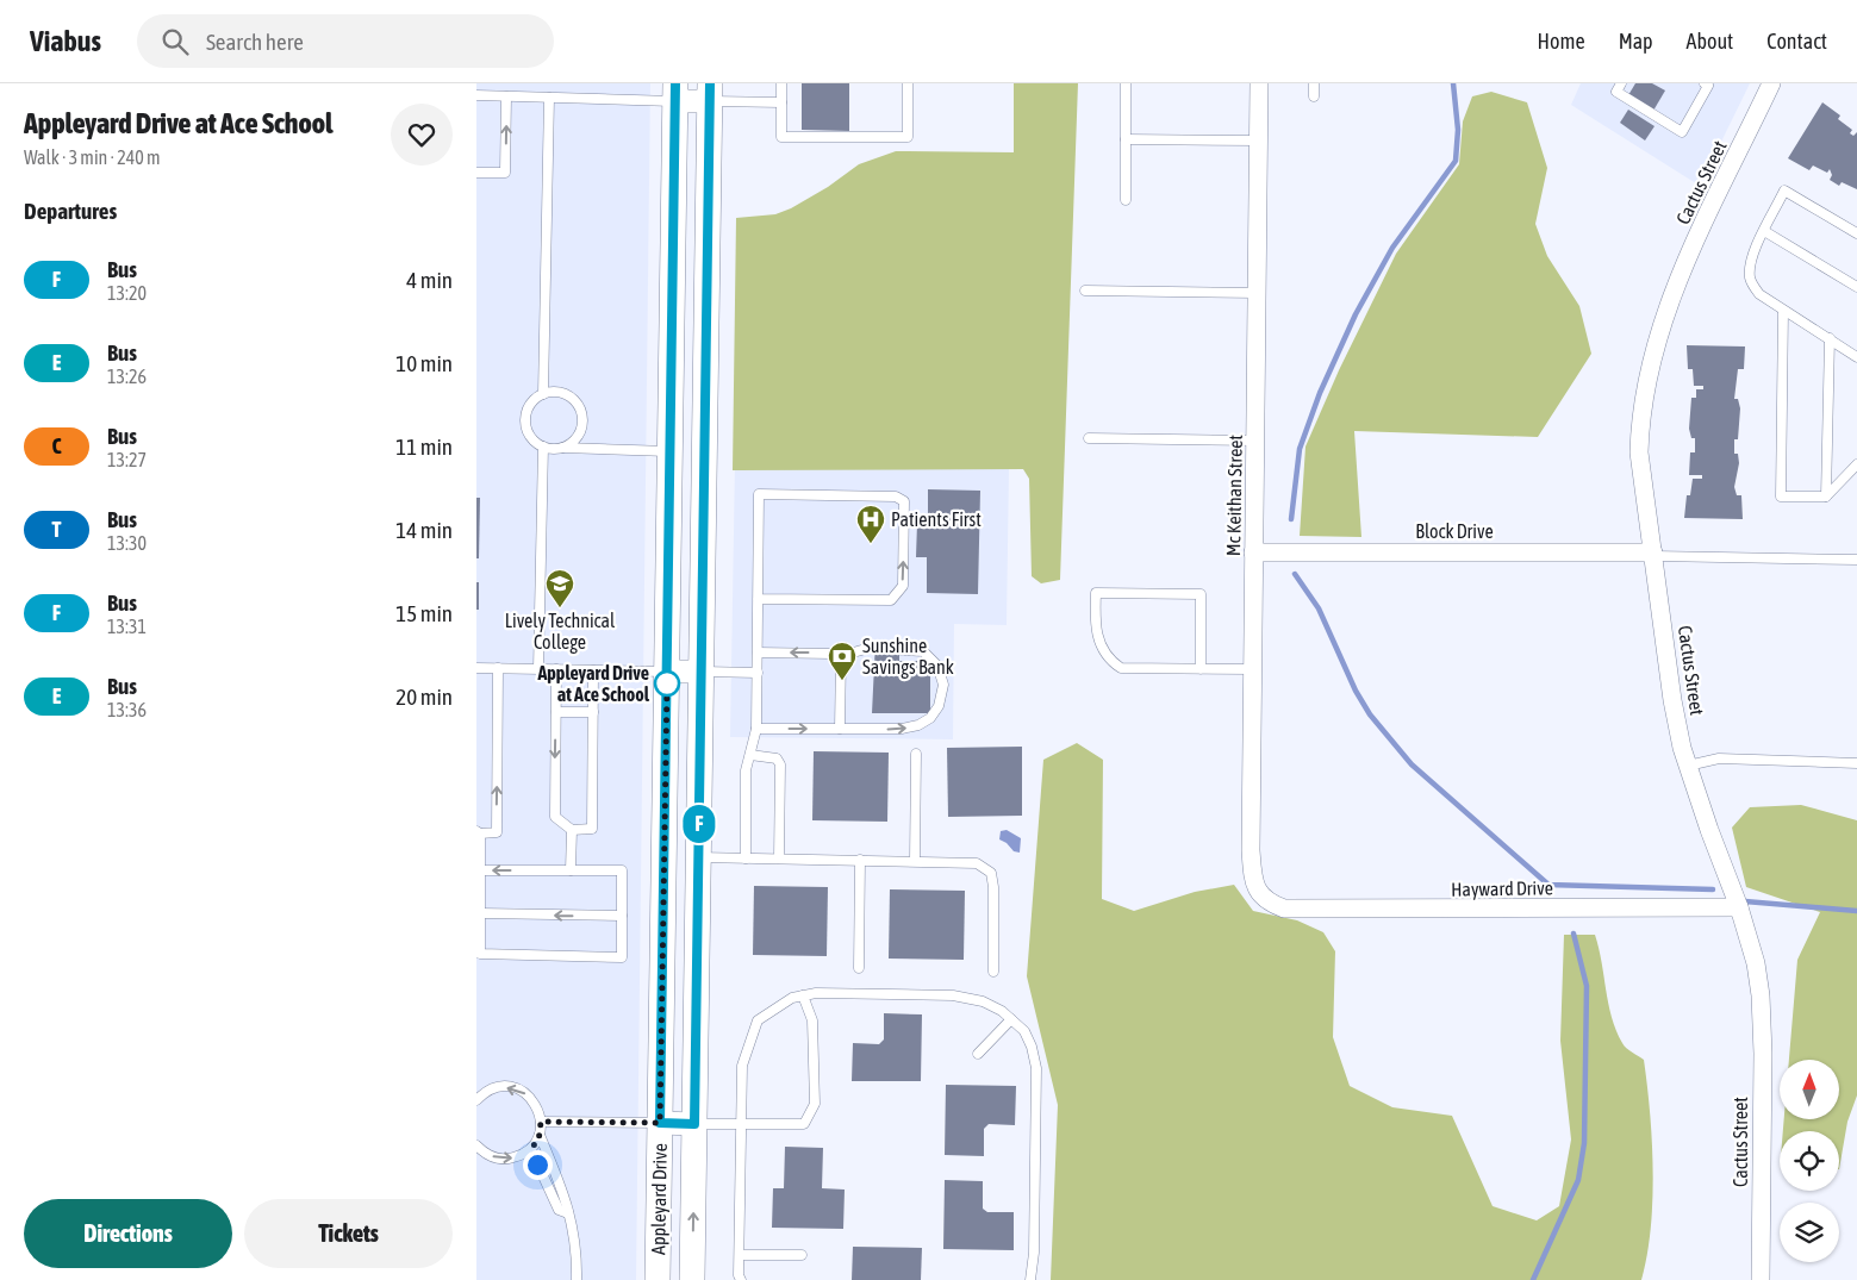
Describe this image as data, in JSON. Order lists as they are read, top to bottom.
{
  "streets": {
    "main road": ["Appleyard Drive"],
    "street": [
      "Cactus Street",
      "Mc Keithan Street",
      "Block Drive",
      "Hayward Drive"
    ]
  },
  "crossings": [
    ["Cactus Street", "Block Drive"],
    ["Cactus Street", "Hayward Drive"],
    ["Mc Keithan Street", "Block Drive"],
    ["Mc Keithan Street", "Hayward Drive"]
  ],
  "places": {
    "hospital": ["Patients First"],
    "school or university": ["Lively Technical College"],
    "bank": ["Sunshine Savings Bank"],
    "other": ["Appleyard Drive at Ace School"]
  },
  "lines": ["bus line F"],
  "north": "top",
  "page": {
    "header": "Viabus",
    "search": "Search here",
    "nav": [
      "Home",
      "Map",
      "About",
      "Contact"
    ],
    "heading": [
      ["Appleyard Drive at Ace School", "Walk · 3 min · 240 m"],
      "Departures"
    ],
    "on_map": "F",
    "list": [
      {
        "mark": "F",
        "name": "Bus",
        "note": "13:20",
        "value": "4 min"
      },
      {
        "mark": "E",
        "name": "Bus",
        "note": "13:26",
        "value": "10 min"
      },
      {
        "mark": "C",
        "name": "Bus",
        "note": "13:27",
        "value": "11 min"
      },
      {
        "mark": "T",
        "name": "Bus",
        "note": "13:30",
        "value": "14 min"
      },
      {
        "mark": "F",
        "name": "Bus",
        "note": "13:31",
        "value": "15 min"
      },
      {
        "mark": "E",
        "name": "Bus",
        "note": "13:36",
        "value": "20 min"
      }
    ],
    "buttons": ["Directions", "Tickets"]
  }
}
